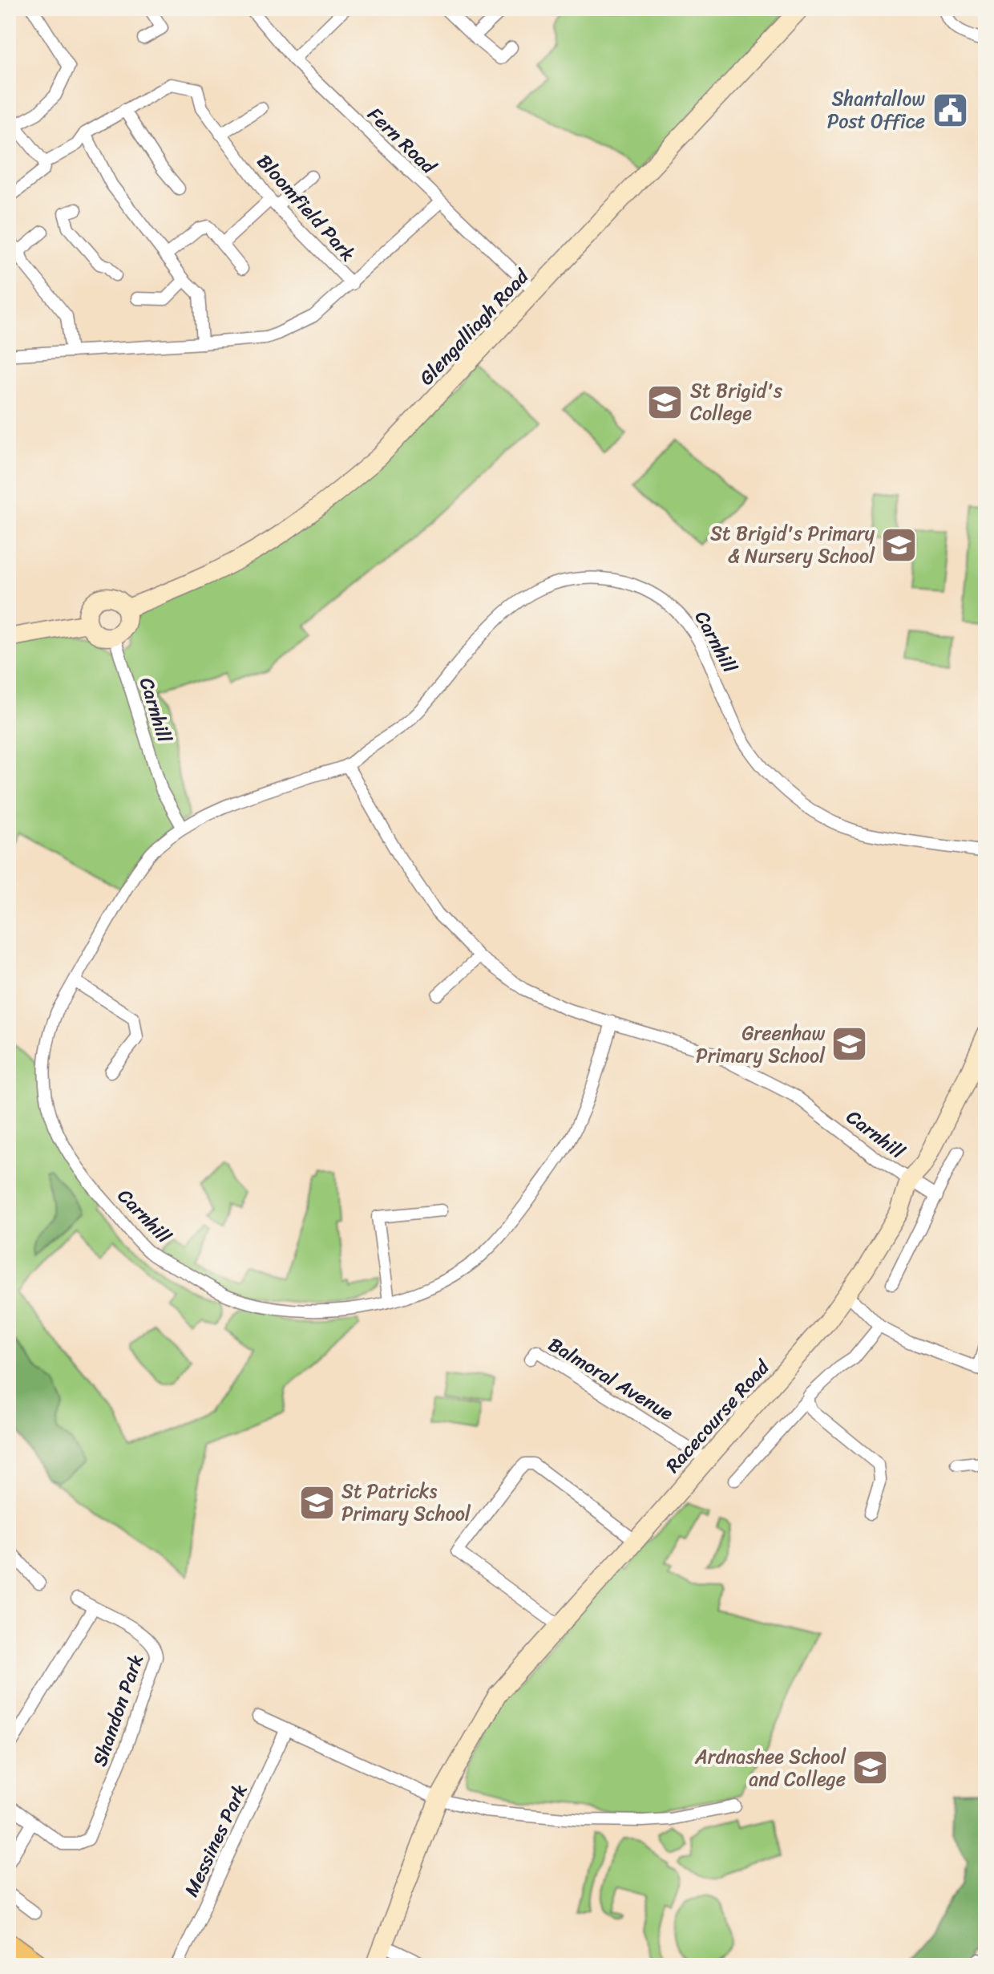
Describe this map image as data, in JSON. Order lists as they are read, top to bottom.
{
  "streets": {
    "main road": ["Glengalliagh Road", "Racecourse Road"],
    "street": [
      "Fern Road",
      "Bloomfield Park",
      "Carnhill",
      "Balmoral Avenue",
      "Shandon Park",
      "Messines Park"
    ]
  },
  "crossings": [
    ["Fern Road", "Bloomfield Park"],
    ["Fern Road", "Glengalliagh Road"],
    ["Glengalliagh Road", "Carnhill"],
    ["Carnhill", "Racecourse Road"],
    ["Balmoral Avenue", "Racecourse Road"]
  ],
  "places": {
    "public building": ["Shantallow Post Office"],
    "school or university": [
      "St Brigid's College",
      "St Brigid's Primary & Nursery School",
      "Greenhaw Primary School",
      "St Patricks Primary School",
      "Ardnashee School and College"
    ]
  }
}
